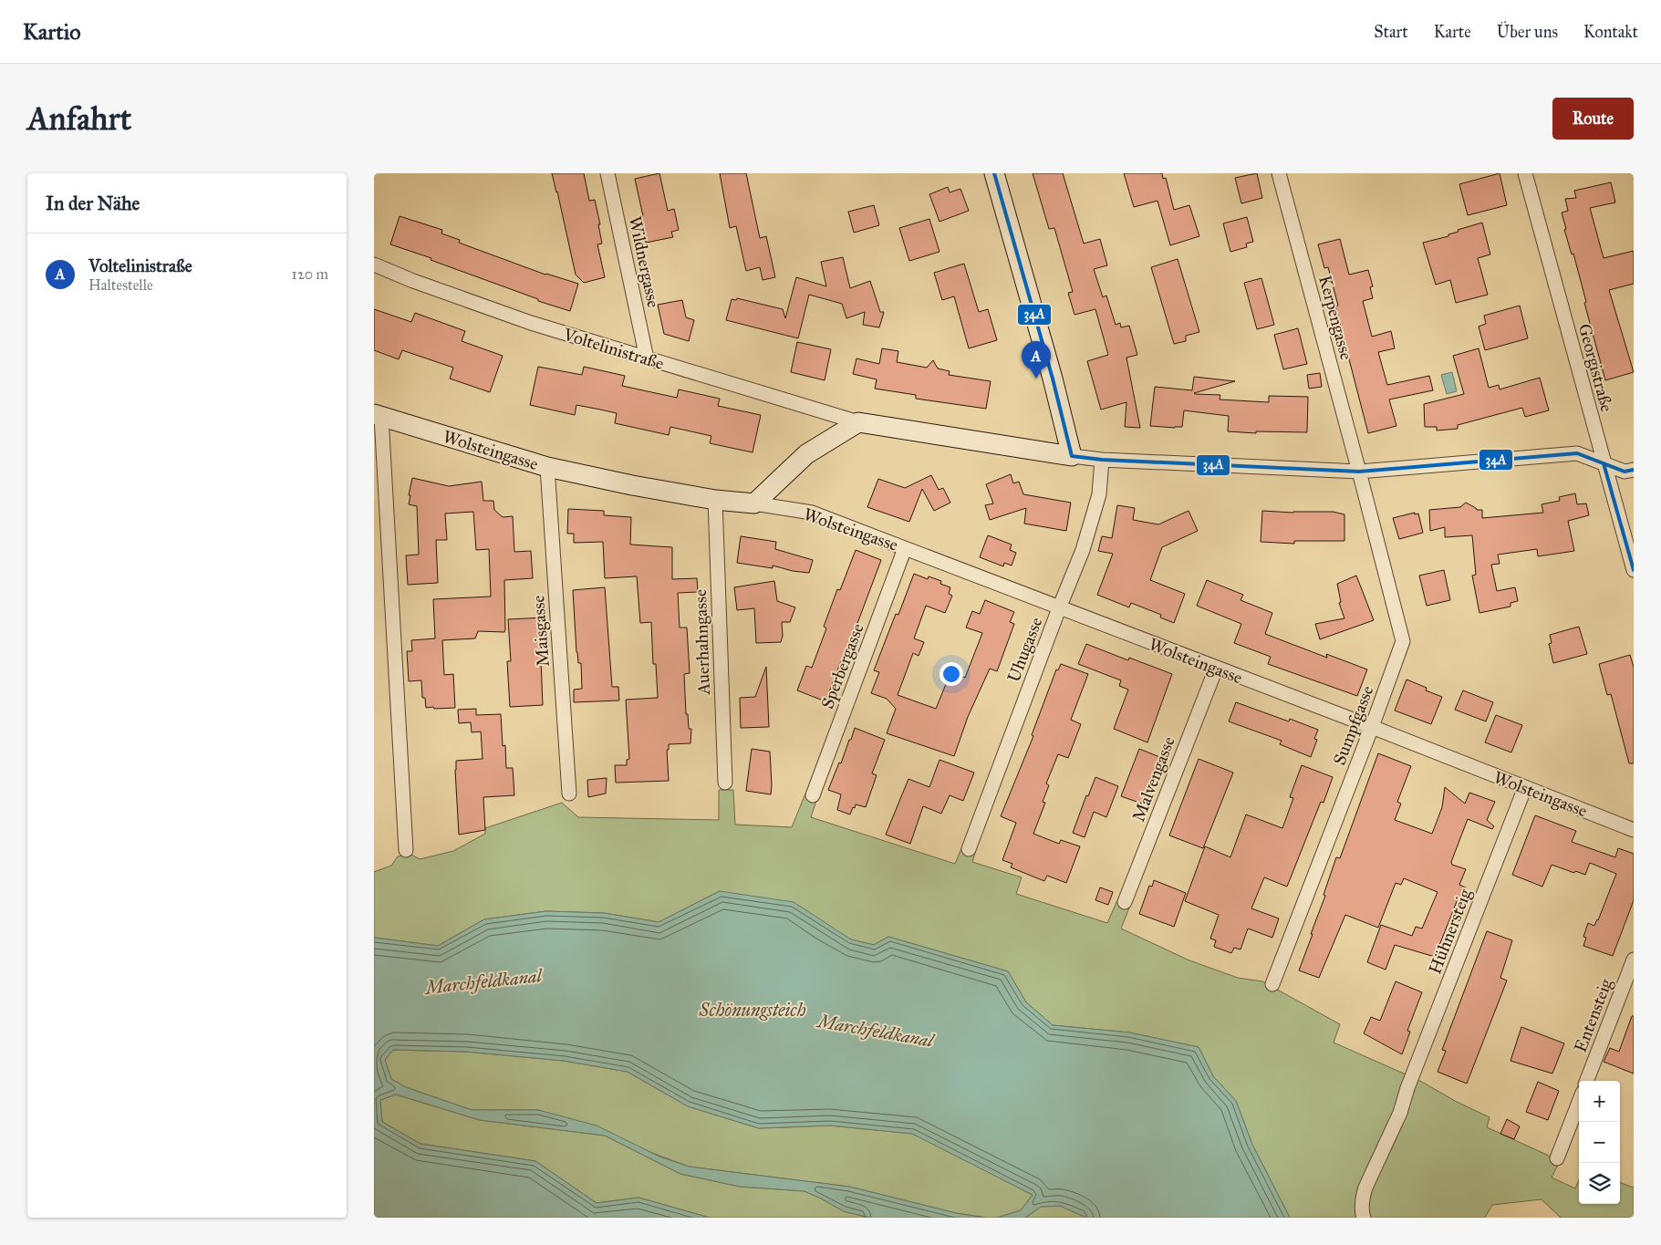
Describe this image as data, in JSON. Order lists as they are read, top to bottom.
{
  "streets": {
    "street": [
      "Wildnergasse",
      "Kerpengasse",
      "Voltelinistraße",
      "Georgistraße",
      "Wolsteingasse",
      "Maisgasse",
      "Auerhahngasse",
      "Uhugasse",
      "Sperbergasse",
      "Sumpfgasse",
      "Malvengasse",
      "Hühnersteig",
      "Entensteig"
    ]
  },
  "crossings": [
    ["Wildnergasse", "Voltelinistraße"],
    ["Kerpengasse", "Voltelinistraße"],
    ["Kerpengasse", "Sumpfgasse"],
    ["Voltelinistraße", "Georgistraße"],
    ["Voltelinistraße", "Uhugasse"],
    ["Voltelinistraße", "Sumpfgasse"],
    ["Wolsteingasse", "Maisgasse"],
    ["Wolsteingasse", "Auerhahngasse"],
    ["Wolsteingasse", "Uhugasse"],
    ["Wolsteingasse", "Sperbergasse"],
    ["Wolsteingasse", "Sumpfgasse"],
    ["Wolsteingasse", "Malvengasse"],
    ["Wolsteingasse", "Hühnersteig"]
  ],
  "water": ["Marchfeldkanal", "Schönungsteich"],
  "lines": ["transit line 34A"],
  "page": {
    "header": "Kartio",
    "nav": [
      "Start",
      "Karte",
      "Über uns",
      "Kontakt"
    ],
    "buttons": "Route",
    "title": "Anfahrt",
    "heading": "In der Nähe",
    "list": [
      {
        "mark": "A",
        "name": "Voltelinistraße",
        "note": "Haltestelle",
        "value": "120 m"
      }
    ],
    "pins": "A",
    "map_buttons": ["+", "−"]
  }
}
